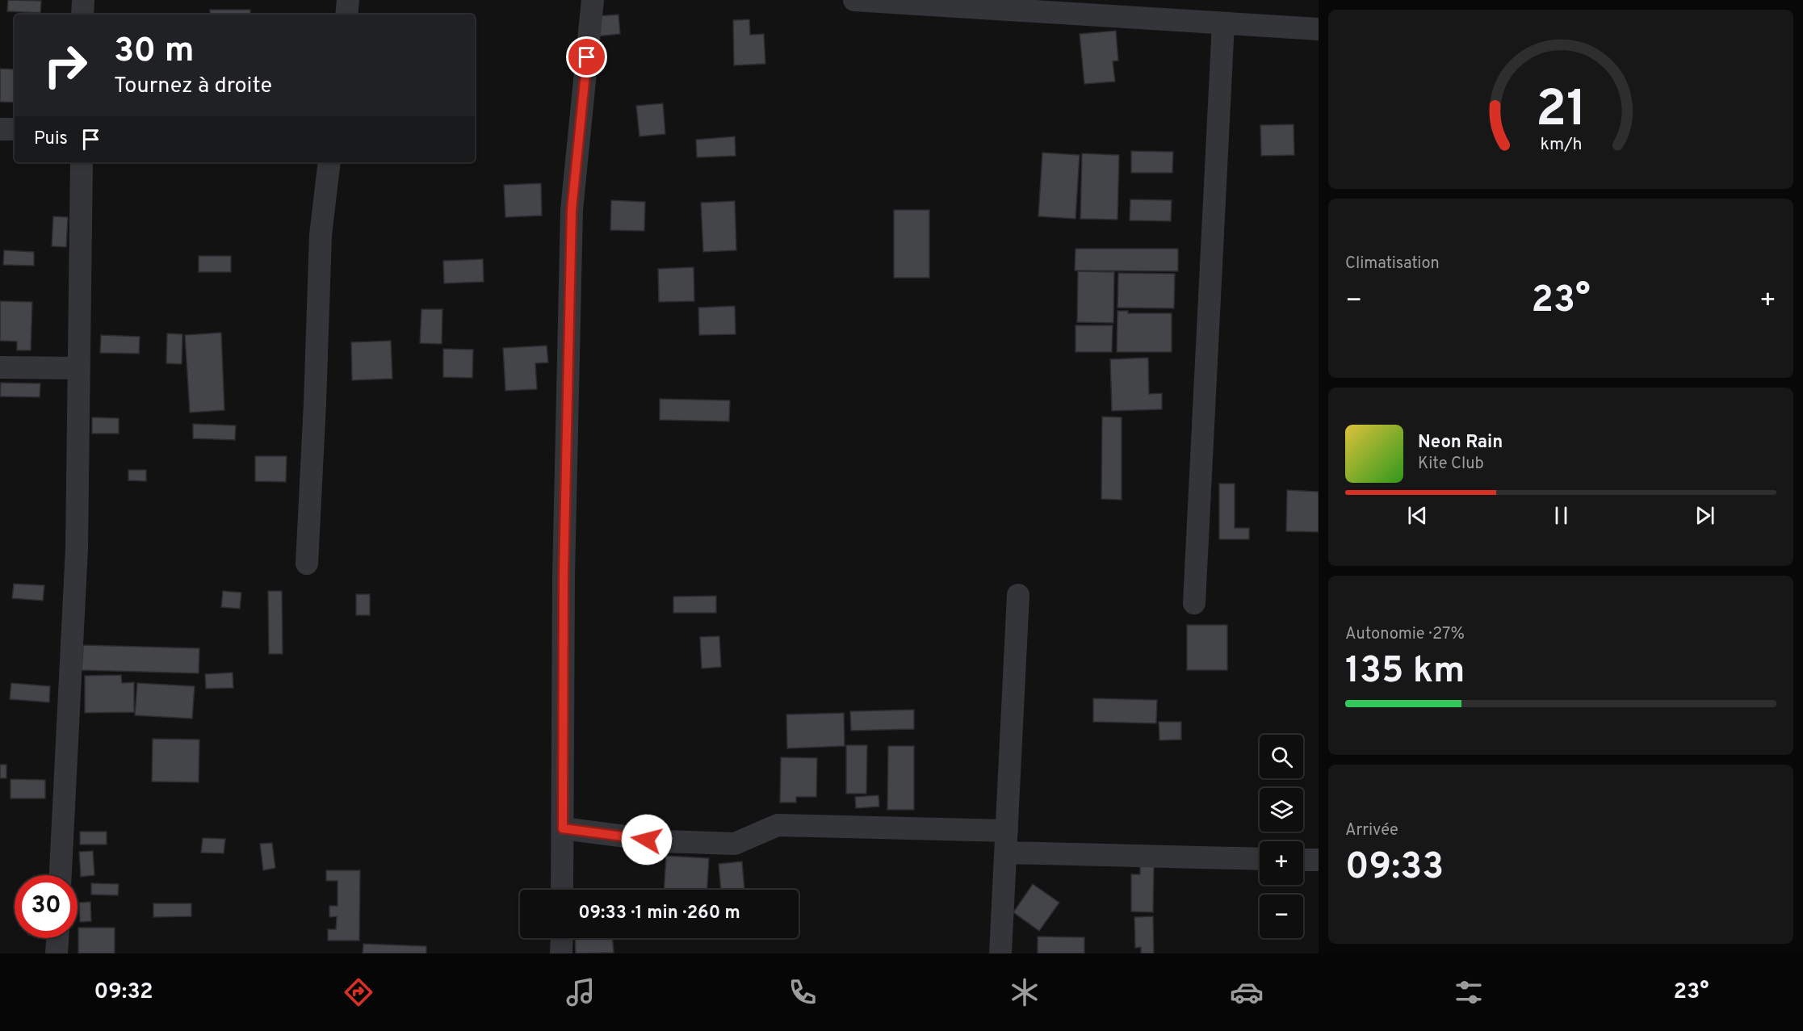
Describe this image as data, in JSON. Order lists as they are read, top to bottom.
{
  "page": {
    "turn": ["30 m", "Tournez à droite"],
    "then": "Puis",
    "tile": [
      "Climatisation",
      ["Autonomie · 27%", "135 km"],
      ["Arrivée", "09:33"]
    ],
    "heat": ["−", "23°", "+"],
    "song": ["Neon Rain", "Kite Club"],
    "map_buttons": ["+", "−"],
    "limit": "30",
    "trip": "09:33 · 1 min · 260 m",
    "tabs": ["09:32", "23°"],
    "gauge": ["21", "km/h"]
  }
}
